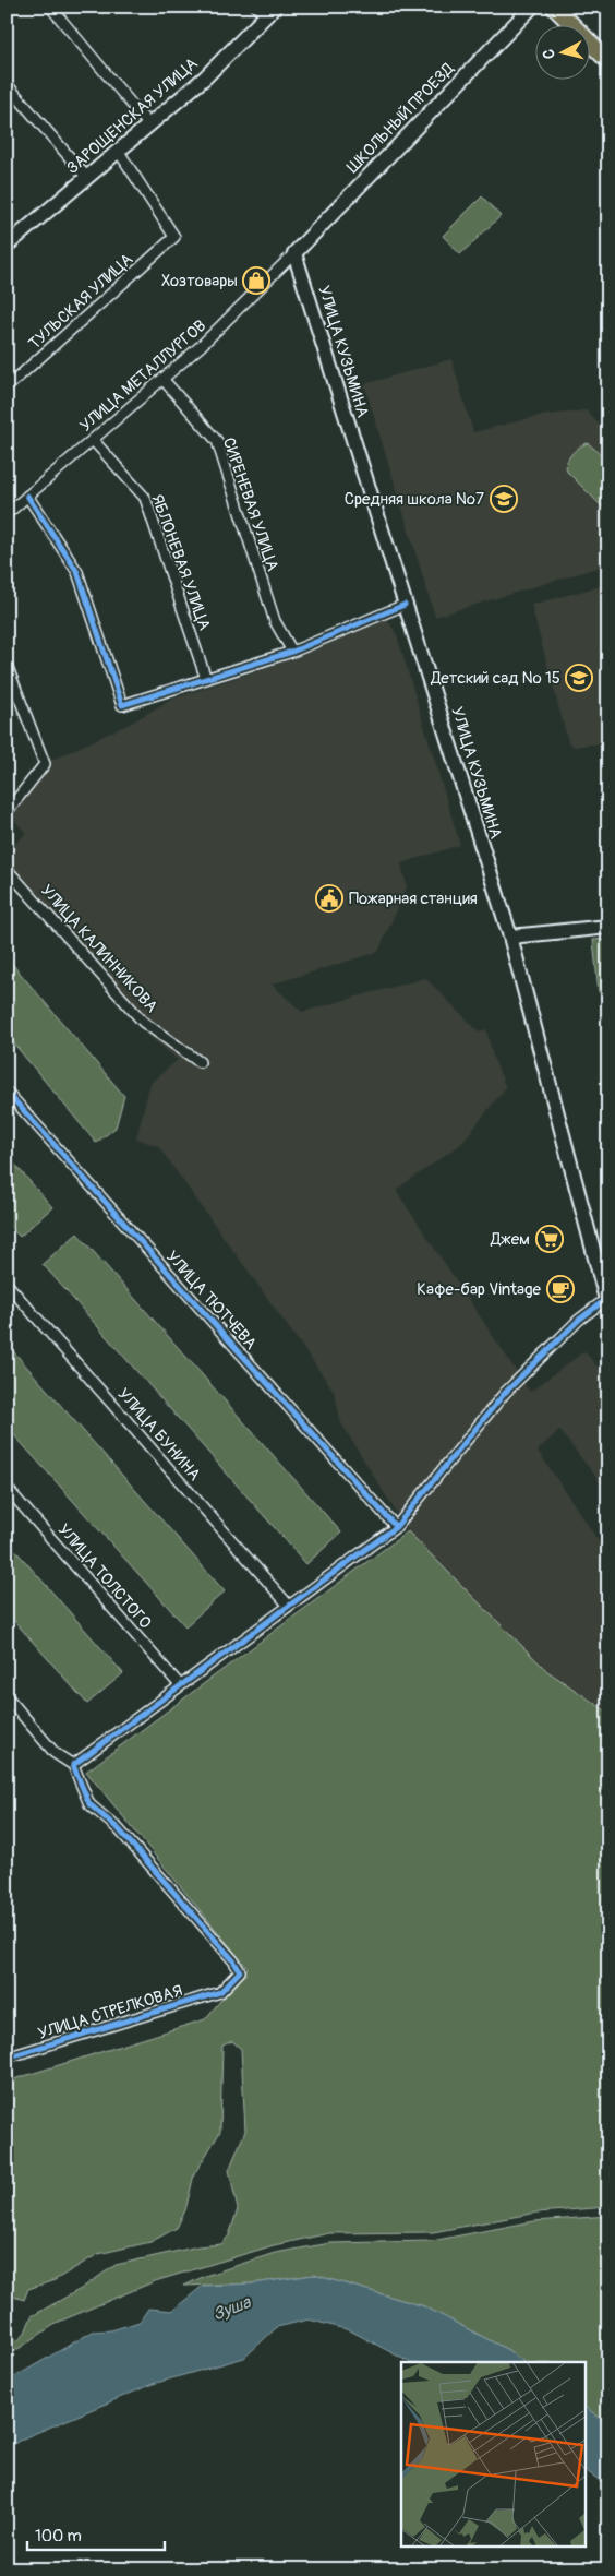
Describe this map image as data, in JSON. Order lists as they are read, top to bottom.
{
  "streets": {
    "main road": ["ЗАРОЩЕНСКАЯ УЛИЦА", "ШКОЛЬНЫЙ ПРОЕЗД", "УЛИЦА КУЗЬМИНА"],
    "street": [
      "ТУЛЬСКАЯ УЛИЦА",
      "УЛИЦА МЕТАЛЛУРГОВ",
      "СИРЕНЕВАЯ УЛИЦА",
      "ЯБЛОНЕВАЯ УЛИЦА",
      "УЛИЦА КАЛИННИКОВА",
      "УЛИЦА ТЮТЧЕВА",
      "УЛИЦА БУНИНА",
      "УЛИЦА ТОЛСТОГО",
      "УЛИЦА СТРЕЛКОВАЯ"
    ]
  },
  "crossings": [
    ["ЗАРОЩЕНСКАЯ УЛИЦА", "ТУЛЬСКАЯ УЛИЦА"],
    ["ШКОЛЬНЫЙ ПРОЕЗД", "УЛИЦА КУЗЬМИНА"],
    ["ШКОЛЬНЫЙ ПРОЕЗД", "УЛИЦА МЕТАЛЛУРГОВ"],
    ["УЛИЦА КУЗЬМИНА", "УЛИЦА МЕТАЛЛУРГОВ"],
    ["УЛИЦА МЕТАЛЛУРГОВ", "СИРЕНЕВАЯ УЛИЦА"],
    ["УЛИЦА МЕТАЛЛУРГОВ", "ЯБЛОНЕВАЯ УЛИЦА"]
  ],
  "water": ["Зуша"],
  "places": {
    "shop": ["Хозтовары"],
    "school or university": ["Средняя школа №7", "Детский сад № 15"],
    "public building": ["Пожарная станция"],
    "supermarket": ["Джем"],
    "cafe": ["Кафе-бар Vintage"]
  },
  "scale_bar": "100 m",
  "north": "left"
}
